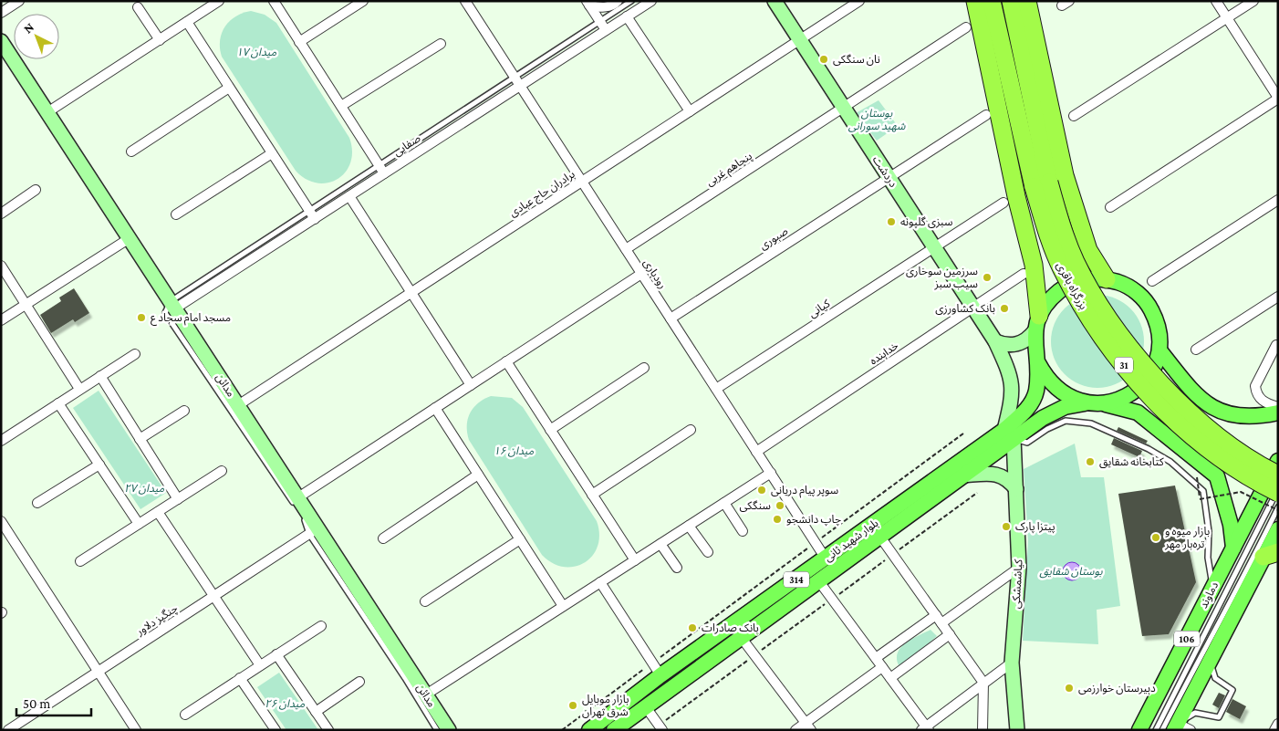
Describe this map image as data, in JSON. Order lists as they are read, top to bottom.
{
  "streets": {
    "highway": ["بزرگراه باقری", "31"],
    "main road": [
      "دردشت",
      "مدائن",
      "بلوار شهید ثانی",
      "314",
      "کیاشمشکی",
      "دماوند",
      "106"
    ],
    "street": [
      "صفایی",
      "پنجاهم غربی",
      "برادران حاج عبادی",
      "صبوری",
      "رودباری",
      "کیانی",
      "خدابنده",
      "چنگیز دلاور"
    ]
  },
  "crossings": [
    ["صفایی", "رودباری"],
    ["صفایی", "مدائن"],
    ["پنجاهم غربی", "دردشت"],
    ["پنجاهم غربی", "رودباری"],
    ["دردشت", "برادران حاج عبادی"],
    ["دردشت", "صبوری"],
    ["دردشت", "کیانی"],
    ["دردشت", "خدابنده"],
    ["دردشت", "بلوار شهید ثانی"],
    ["دردشت", "کیاشمشکی"],
    ["برادران حاج عبادی", "رودباری"],
    ["برادران حاج عبادی", "مدائن"],
    ["صبوری", "رودباری"],
    ["رودباری", "کیانی"],
    ["رودباری", "خدابنده"],
    ["رودباری", "بلوار شهید ثانی"],
    ["مدائن", "چنگیز دلاور"],
    ["بلوار شهید ثانی", "کیاشمشکی"]
  ],
  "parks": [
    "میدان ۱۷",
    "بوستان شهید سورانی",
    "میدان ۱۶",
    "میدان ۲۷",
    "بوستان شقایق",
    "میدان ۲۶"
  ],
  "places": [
    "نان سنگکی",
    "سبزی گلپونه",
    "سرزمین سوخاری سیب سبز",
    "بانک کشاورزی",
    "مسجد امام سجاد ع",
    "کتابخانه شقایق",
    "سوپر پیام دریانی",
    "سنگکی",
    "چاپ دانشجو",
    "پیتزا پارک",
    "بازار میوه و تره‌بار مهر",
    "بانک صادرات",
    "دبیرستان خوارزمی",
    "بازار موبایل شرق تهران"
  ],
  "scale_bar": "50 m",
  "north": "top left"
}
